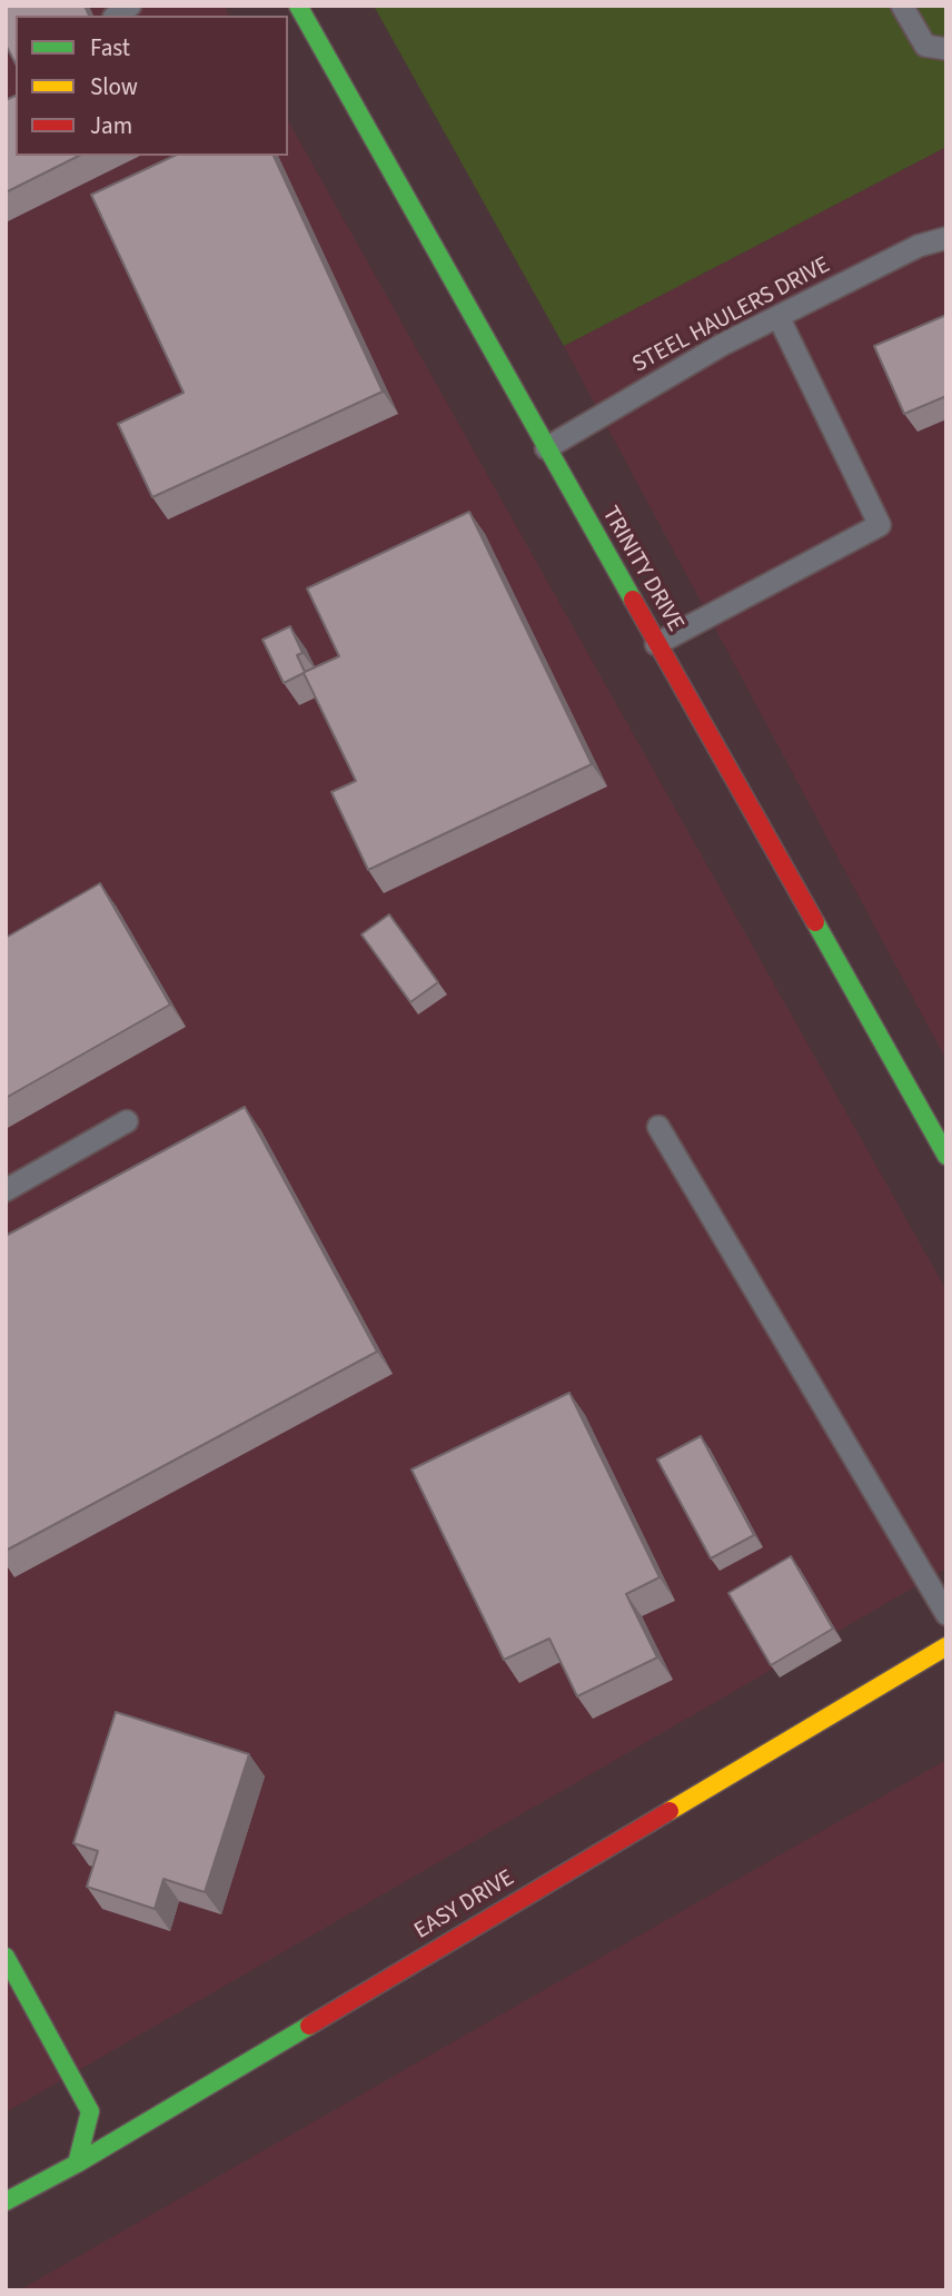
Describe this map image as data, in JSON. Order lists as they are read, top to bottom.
{
  "streets": {
    "street": ["TRINITY DRIVE", "EASY DRIVE"],
    "lane": ["STEEL HAULERS DRIVE"]
  },
  "crossings": [
    ["STEEL HAULERS DRIVE", "TRINITY DRIVE"]
  ],
  "legend": ["Fast", "Slow", "Jam"]
}
